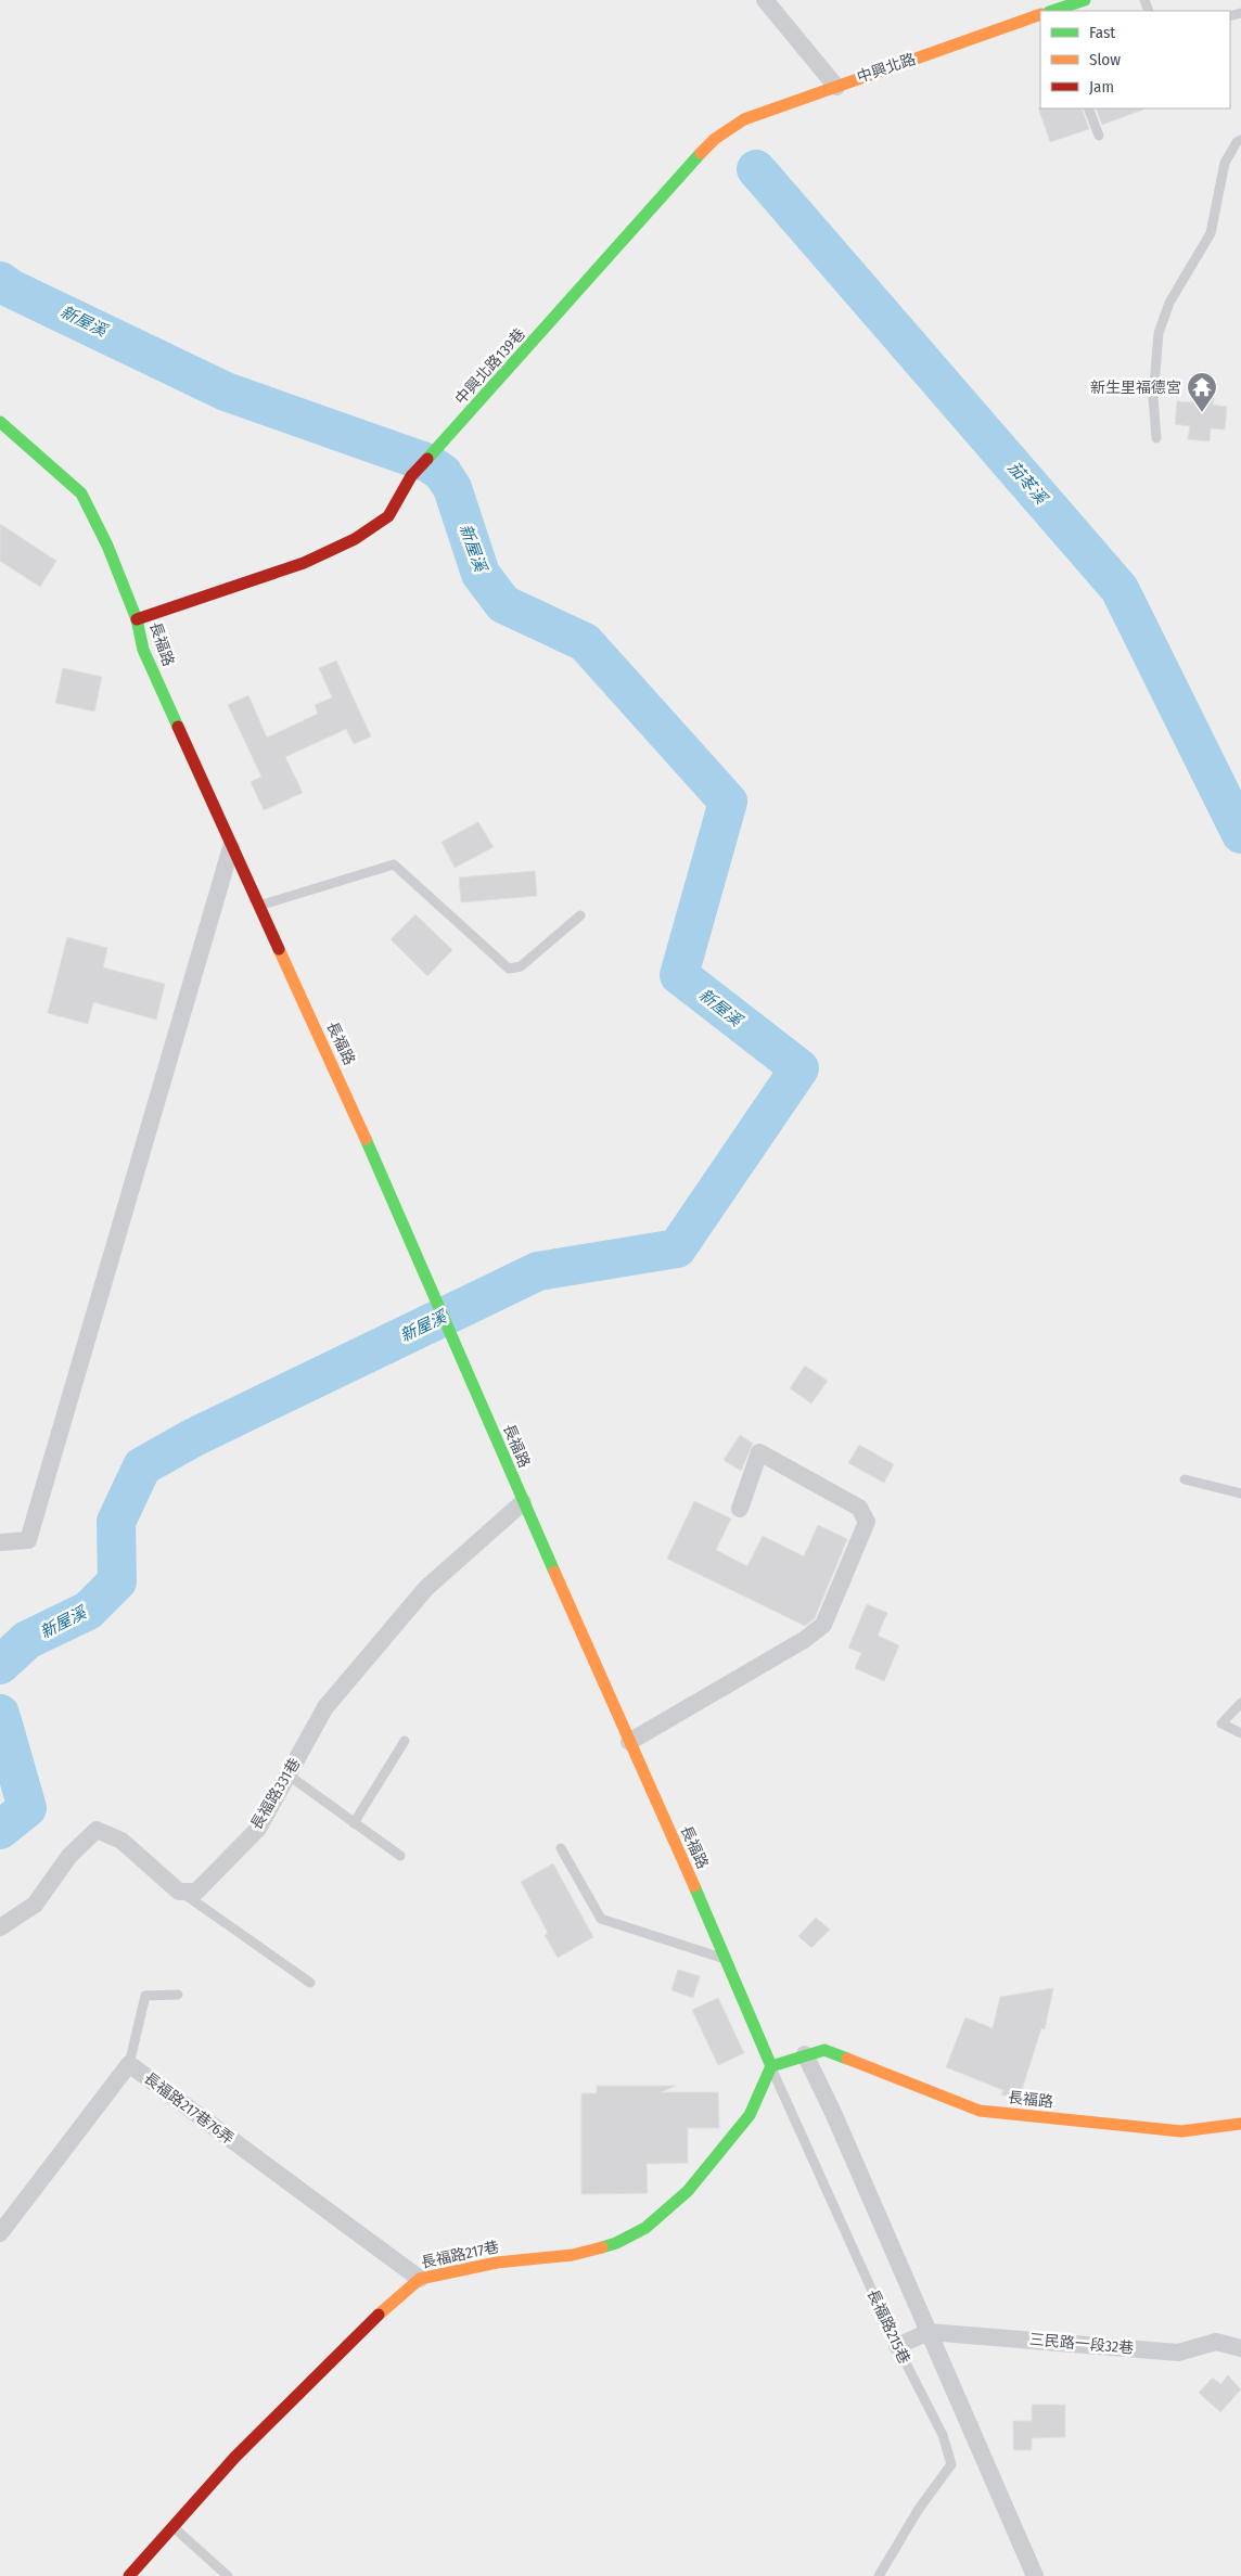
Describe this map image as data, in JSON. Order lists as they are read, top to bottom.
{
  "streets": {
    "street": [
      "中興北路",
      "中興北路139巷",
      "長福路",
      "長福路331巷",
      "長福路217巷76弄",
      "長福路217巷",
      "三民路一段32巷"
    ],
    "lane": ["長福路215巷"]
  },
  "crossings": [
    ["中興北路", "中興北路139巷"],
    ["中興北路139巷", "長福路"],
    ["長福路", "長福路331巷"],
    ["長福路", "長福路217巷"],
    ["長福路", "長福路215巷"],
    ["長福路217巷76弄", "長福路217巷"],
    ["長福路217巷", "長福路215巷"],
    ["長福路215巷", "三民路一段32巷"]
  ],
  "water": ["新屋溪", "茄苳溪"],
  "places": {
    "temple": ["新生里福德宮"]
  },
  "legend": ["Fast", "Slow", "Jam"]
}
